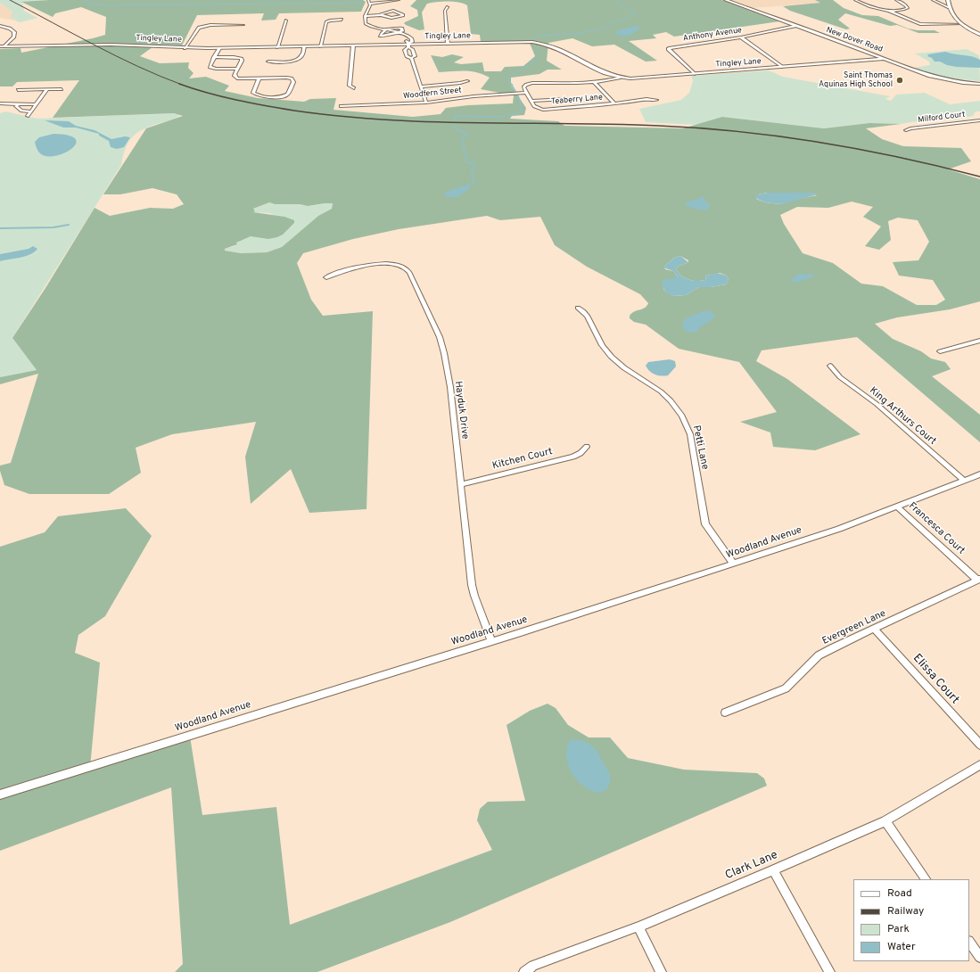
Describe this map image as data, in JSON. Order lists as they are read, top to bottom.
{
  "streets": {
    "street": [
      "Anthony Avenue",
      "Tingley Lane",
      "New Dover Road",
      "Woodfern Street",
      "Teaberry Lane",
      "Milford Court",
      "Hayduk Drive",
      "King Arthurs Court",
      "Petti Lane",
      "Kitchen Court",
      "Francesca Court",
      "Woodland Avenue",
      "Evergreen Lane",
      "Elissa Court",
      "Clark Lane"
    ]
  },
  "crossings": [
    ["Anthony Avenue", "Tingley Lane"],
    ["Anthony Avenue", "New Dover Road"],
    ["Tingley Lane", "New Dover Road"],
    ["Tingley Lane", "Teaberry Lane"],
    ["Woodfern Street", "Teaberry Lane"],
    ["Hayduk Drive", "Kitchen Court"],
    ["Hayduk Drive", "Woodland Avenue"],
    ["King Arthurs Court", "Woodland Avenue"],
    ["Petti Lane", "Woodland Avenue"],
    ["Francesca Court", "Woodland Avenue"],
    ["Francesca Court", "Evergreen Lane"],
    ["Evergreen Lane", "Elissa Court"]
  ],
  "places": ["Saint Thomas Aquinas High School"],
  "legend": [
    "Road",
    "Railway",
    "Park",
    "Water"
  ]
}
